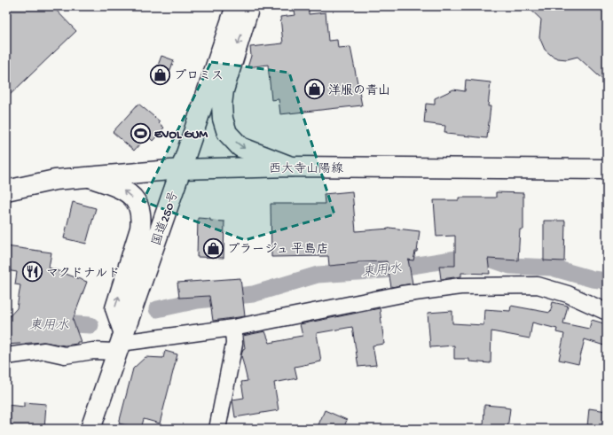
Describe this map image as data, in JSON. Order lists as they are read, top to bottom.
{
  "streets": {
    "main road": ["西大寺山陽線", "国道250号"]
  },
  "crossings": [
    ["西大寺山陽線", "国道250号"]
  ],
  "water": ["東用水"],
  "places": {
    "shop": ["プロミス", "洋服の青山", "プラージュ 平島店"],
    "sports": ["EVOL GUM"],
    "restaurant": ["マクドナルド"]
  }
}
